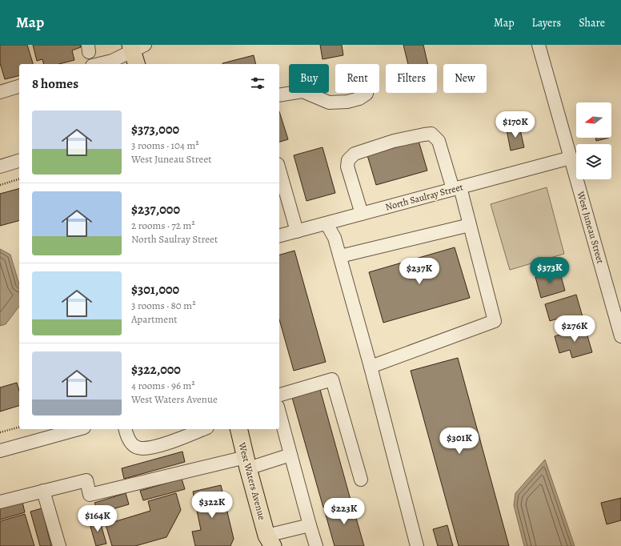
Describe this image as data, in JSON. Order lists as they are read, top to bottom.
{
  "streets": {
    "main road": ["West Waters Avenue"],
    "street": ["North Saulray Street", "West Juneau Street"]
  },
  "crossings": [
    ["North Saulray Street", "West Juneau Street"]
  ],
  "north": "left",
  "page": {
    "header": "Map",
    "nav": ["Map", "Layers", "Share"],
    "chip": [
      "Buy",
      "Rent",
      "Filters",
      "New"
    ],
    "heading": "8 homes",
    "list": [
      {
        "name": "$373,000",
        "note": "3 rooms · 104 m² · West Juneau Street"
      },
      {
        "name": "$237,000",
        "note": "2 rooms · 72 m² · North Saulray Street"
      },
      {
        "name": "$301,000",
        "note": "3 rooms · 80 m² · Apartment"
      },
      {
        "name": "$322,000",
        "note": "4 rooms · 96 m² · West Waters Avenue"
      }
    ],
    "price": [
      "$170K",
      "$373K",
      "$237K",
      "$276K",
      "$301K",
      "$322K",
      "$223K",
      "$164K"
    ]
  }
}
